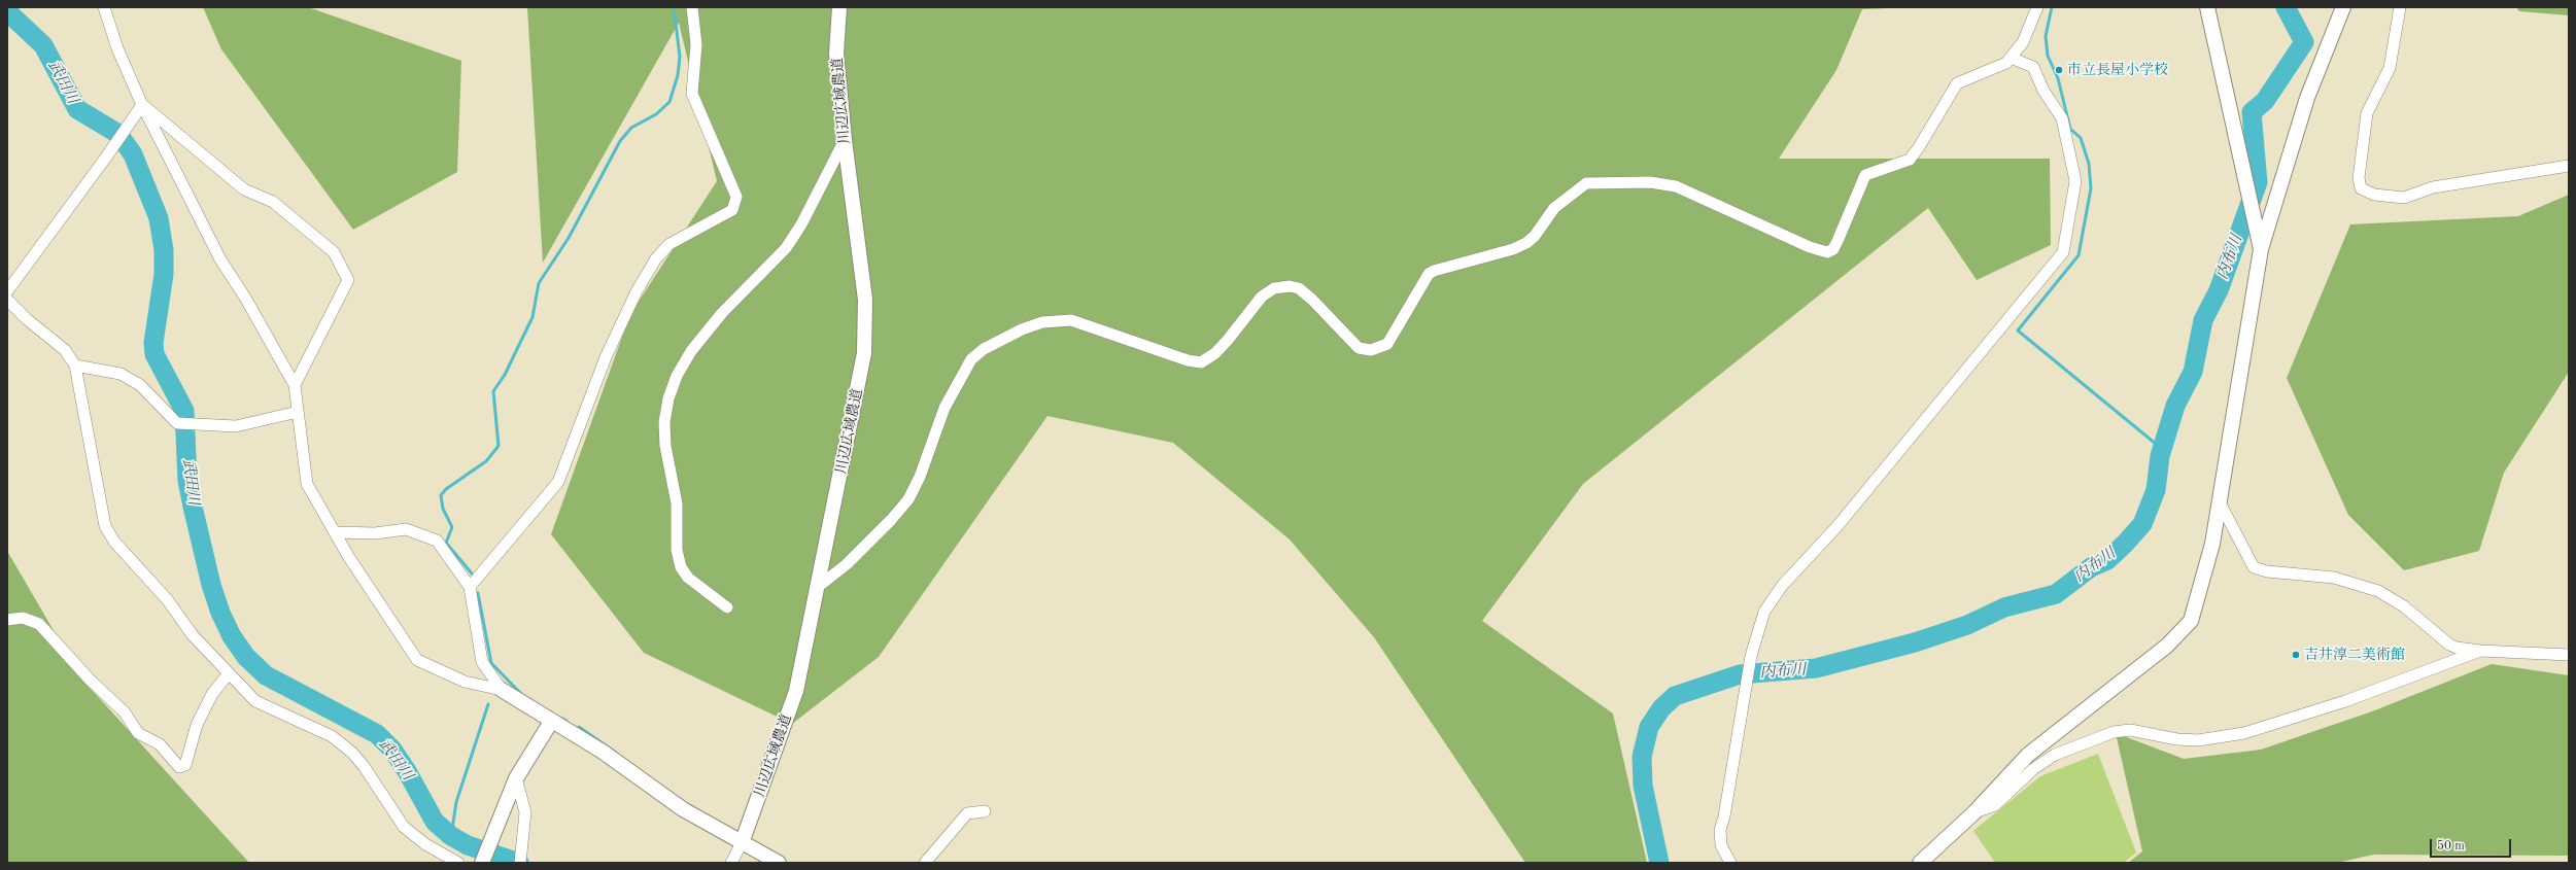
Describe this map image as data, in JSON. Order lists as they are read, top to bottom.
{
  "streets": {
    "street": ["川辺広域農道"]
  },
  "water": ["武田川", "内布川"],
  "places": ["市立長屋小学校", "吉井淳二美術館"],
  "scale_bar": "50 m"
}
